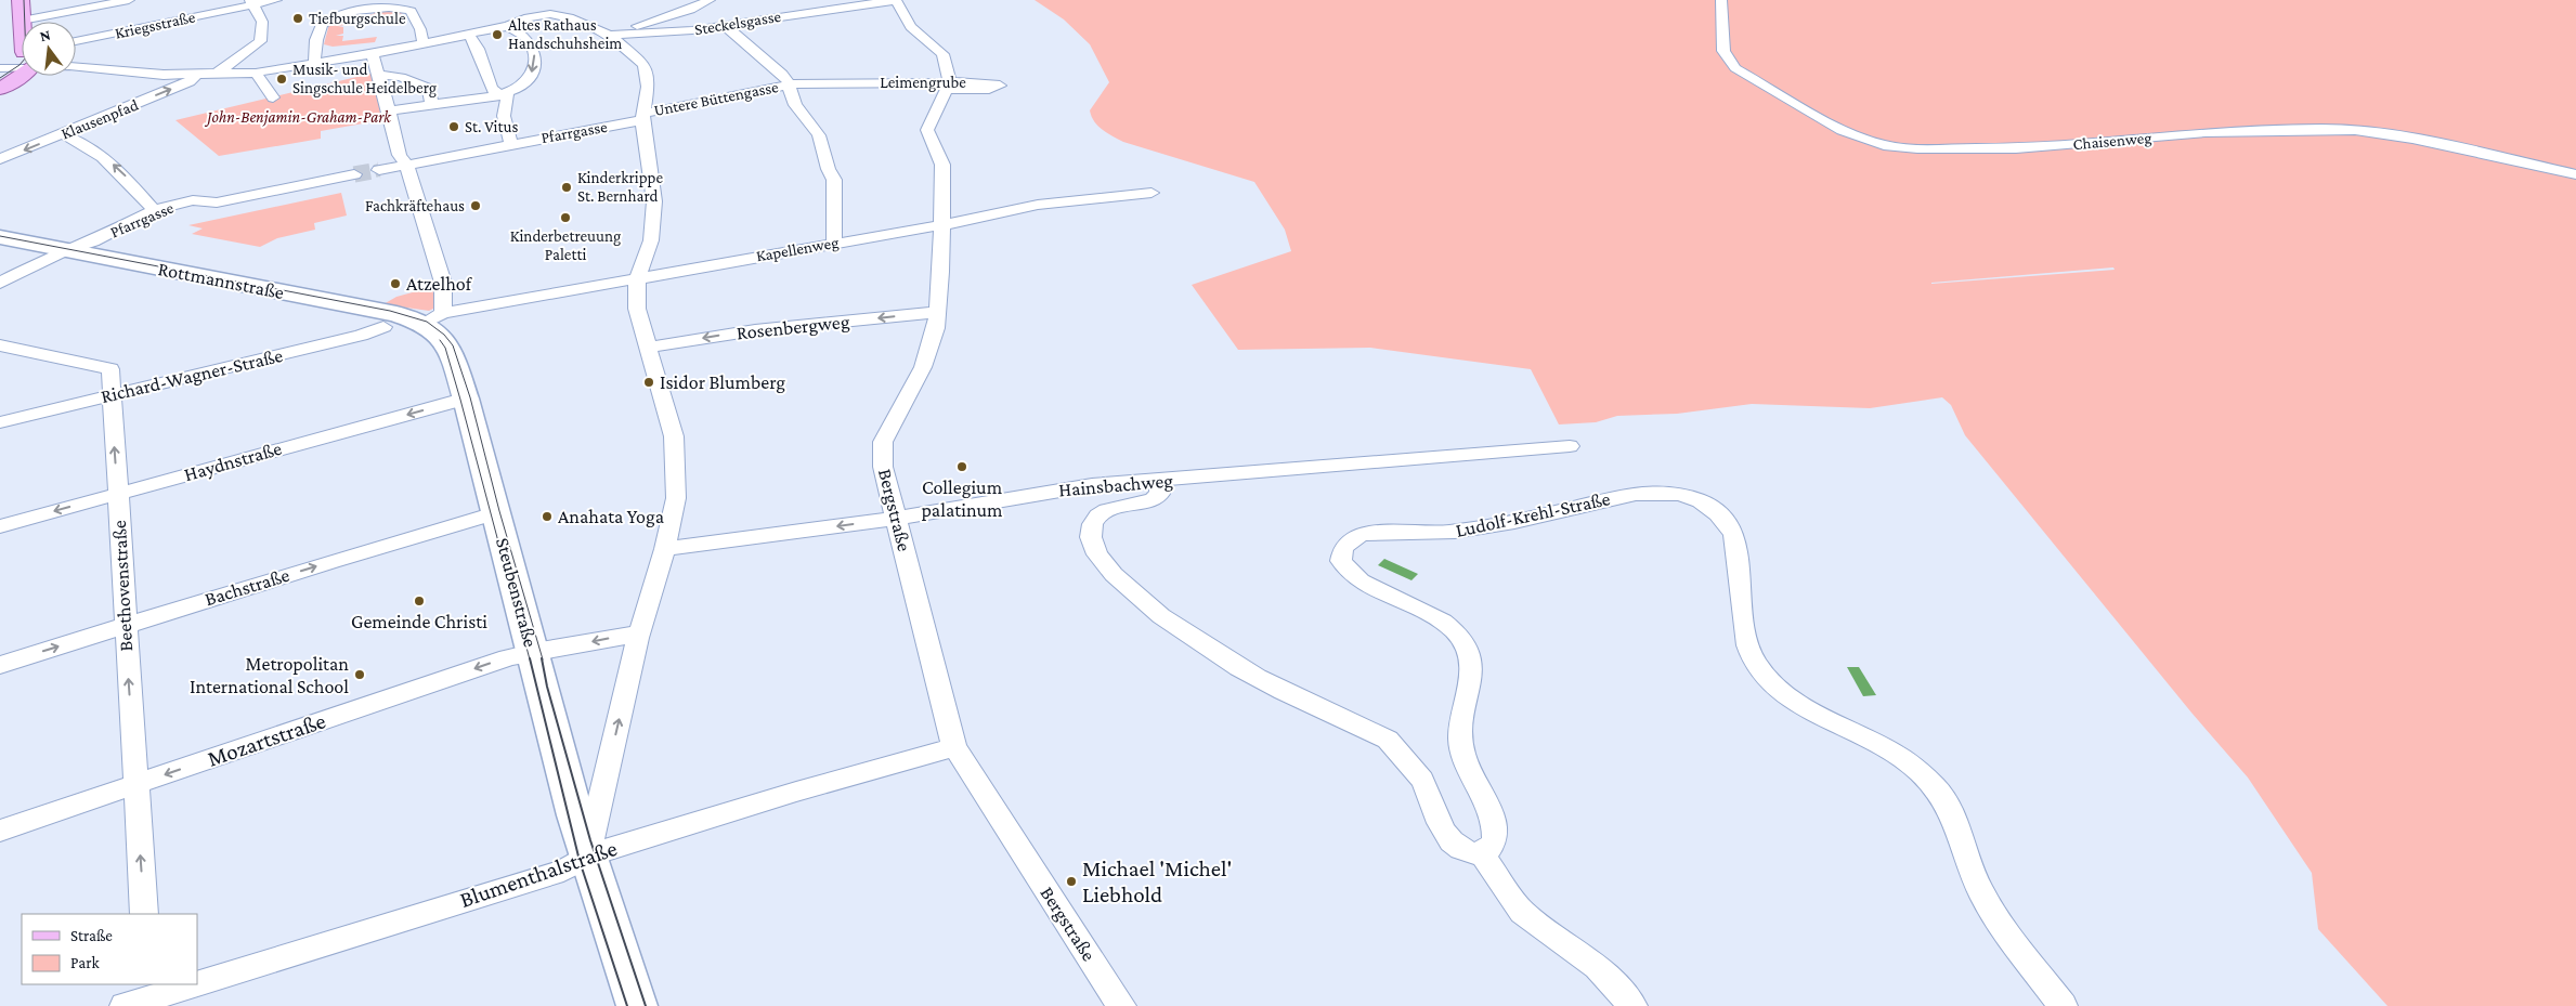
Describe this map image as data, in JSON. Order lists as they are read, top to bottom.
{
  "streets": {
    "main road": ["Rottmannstraße", "Steubenstraße"],
    "street": [
      "Steckelsgasse",
      "Kriegsstraße",
      "Leimengrube",
      "Untere Büttengasse",
      "Klausenpfad",
      "Pfarrgasse",
      "Chaisenweg",
      "Kapellenweg",
      "Rosenbergweg",
      "Richard-Wagner-Straße",
      "Haydnstraße",
      "Hainsbachweg",
      "Bergstraße",
      "Ludolf-Krehl-Straße",
      "Beethovenstraße",
      "Bachstraße",
      "Mozartstraße",
      "Blumenthalstraße"
    ]
  },
  "crossings": [
    ["Leimengrube", "Untere Büttengasse"],
    ["Leimengrube", "Bergstraße"],
    ["Untere Büttengasse", "Pfarrgasse"],
    ["Pfarrgasse", "Rottmannstraße"],
    ["Kapellenweg", "Rottmannstraße"],
    ["Kapellenweg", "Bergstraße"],
    ["Kapellenweg", "Steubenstraße"],
    ["Rottmannstraße", "Steubenstraße"],
    ["Rosenbergweg", "Bergstraße"],
    ["Richard-Wagner-Straße", "Beethovenstraße"],
    ["Haydnstraße", "Beethovenstraße"],
    ["Haydnstraße", "Steubenstraße"],
    ["Hainsbachweg", "Bergstraße"],
    ["Bergstraße", "Blumenthalstraße"],
    ["Beethovenstraße", "Bachstraße"],
    ["Beethovenstraße", "Mozartstraße"],
    ["Bachstraße", "Steubenstraße"],
    ["Steubenstraße", "Mozartstraße"],
    ["Steubenstraße", "Blumenthalstraße"]
  ],
  "one_way": [
    "Rosenbergweg",
    "Haydnstraße",
    "Beethovenstraße",
    "Bachstraße",
    "Mozartstraße"
  ],
  "parks": ["John-Benjamin-Graham-Park"],
  "places": [
    "Tiefburgschule",
    "Altes Rathaus Handschuhsheim",
    "Musik- und Singschule Heidelberg",
    "St. Vitus",
    "Kinderkrippe St. Bernhard",
    "Fachkräftehaus",
    "Kinderbetreuung Paletti",
    "Atzelhof",
    "Isidor Blumberg",
    "Collegium palatinum",
    "Anahata Yoga",
    "Gemeinde Christi",
    "Metropolitan International School",
    "Michael 'Michel' Liebhold"
  ],
  "legend": ["Straße", "Park"],
  "north": "top"
}
